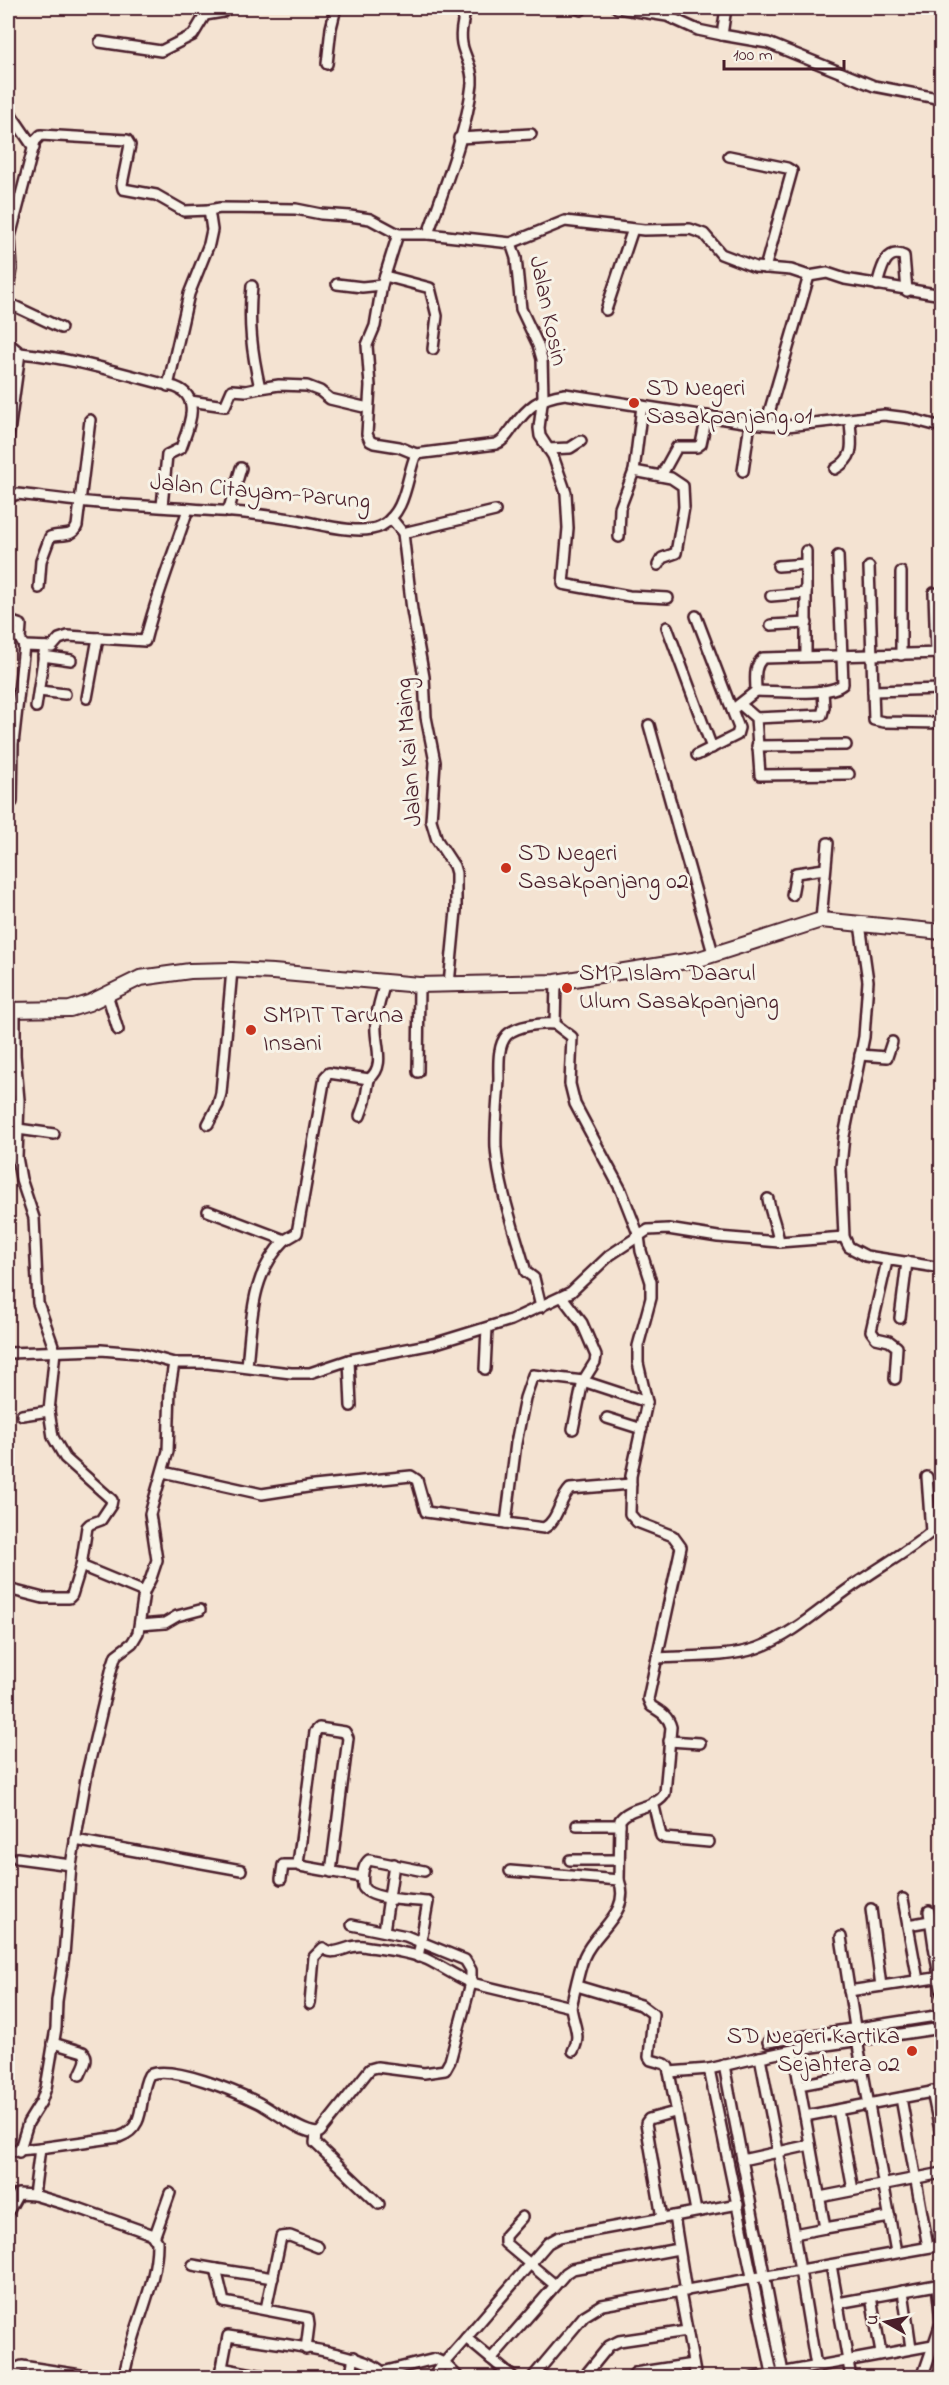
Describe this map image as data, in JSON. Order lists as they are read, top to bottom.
{
  "streets": {
    "street": ["Jalan Kosin", "Jalan Citayam-Parung", "Jalan Kai Maing"]
  },
  "places": [
    "SD Negeri Sasakpanjang 01",
    "SD Negeri Sasakpanjang 02",
    "SMP Islam Daarul Ulum Sasakpanjang",
    "SMPIT Taruna Insani",
    "SD Negeri Kartika Sejahtera 02"
  ],
  "scale_bar": "100 m",
  "north": "left"
}
